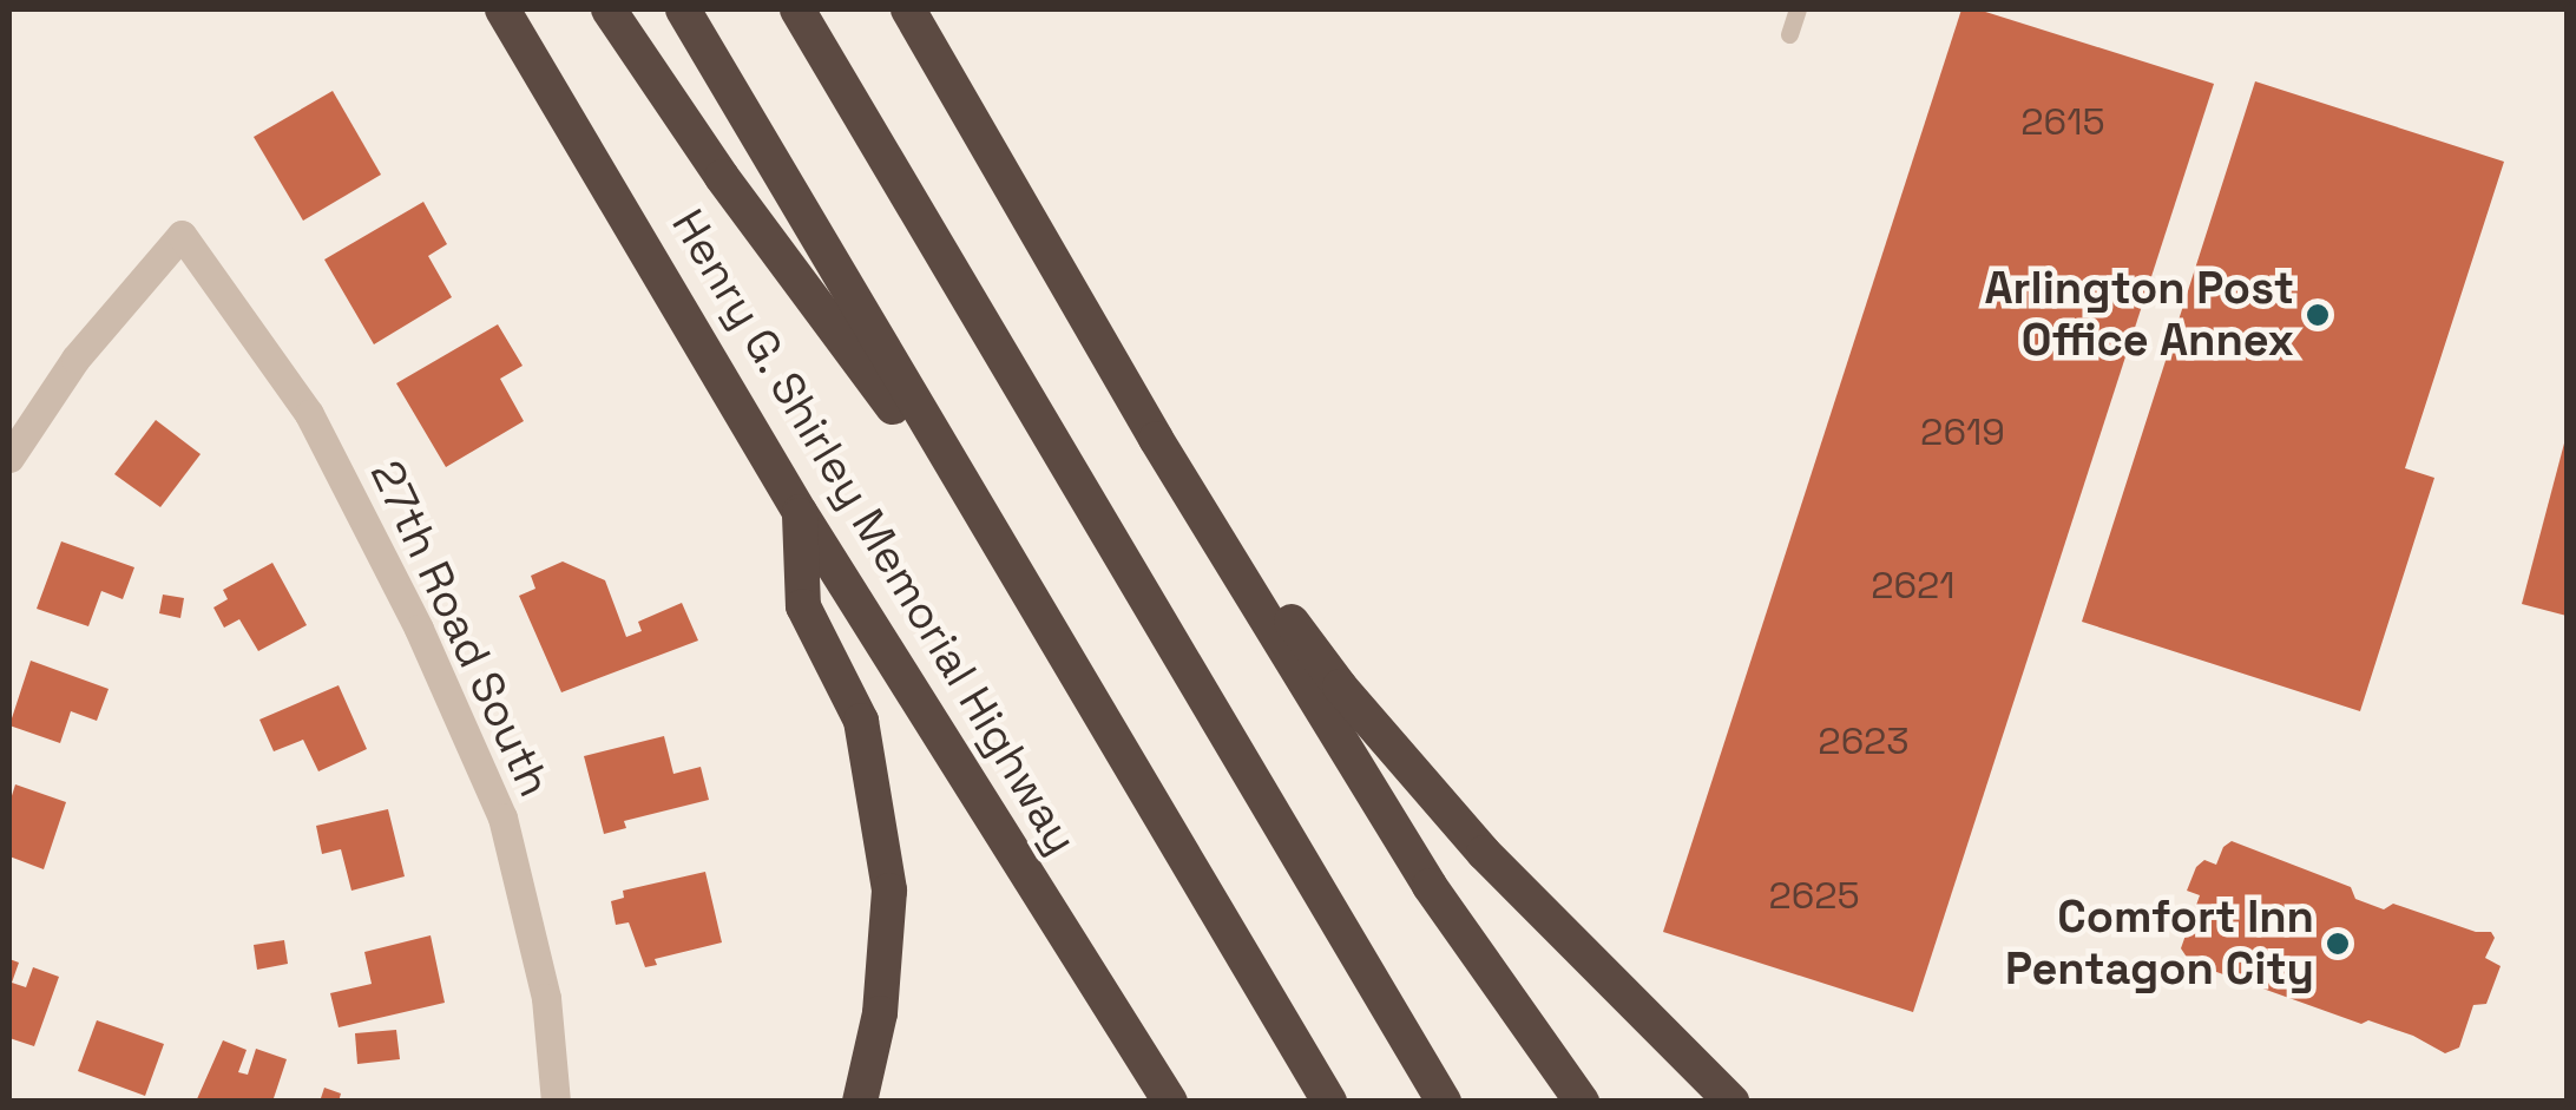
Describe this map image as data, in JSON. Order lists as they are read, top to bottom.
{
  "streets": {
    "highway": ["Henry G. Shirley Memorial Highway"],
    "street": ["27th Road South"]
  },
  "places": ["Arlington Post Office Annex", "Comfort Inn Pentagon City"],
  "house_numbers": [
    "2615",
    "2619",
    "2621",
    "2623",
    "2625"
  ]
}
